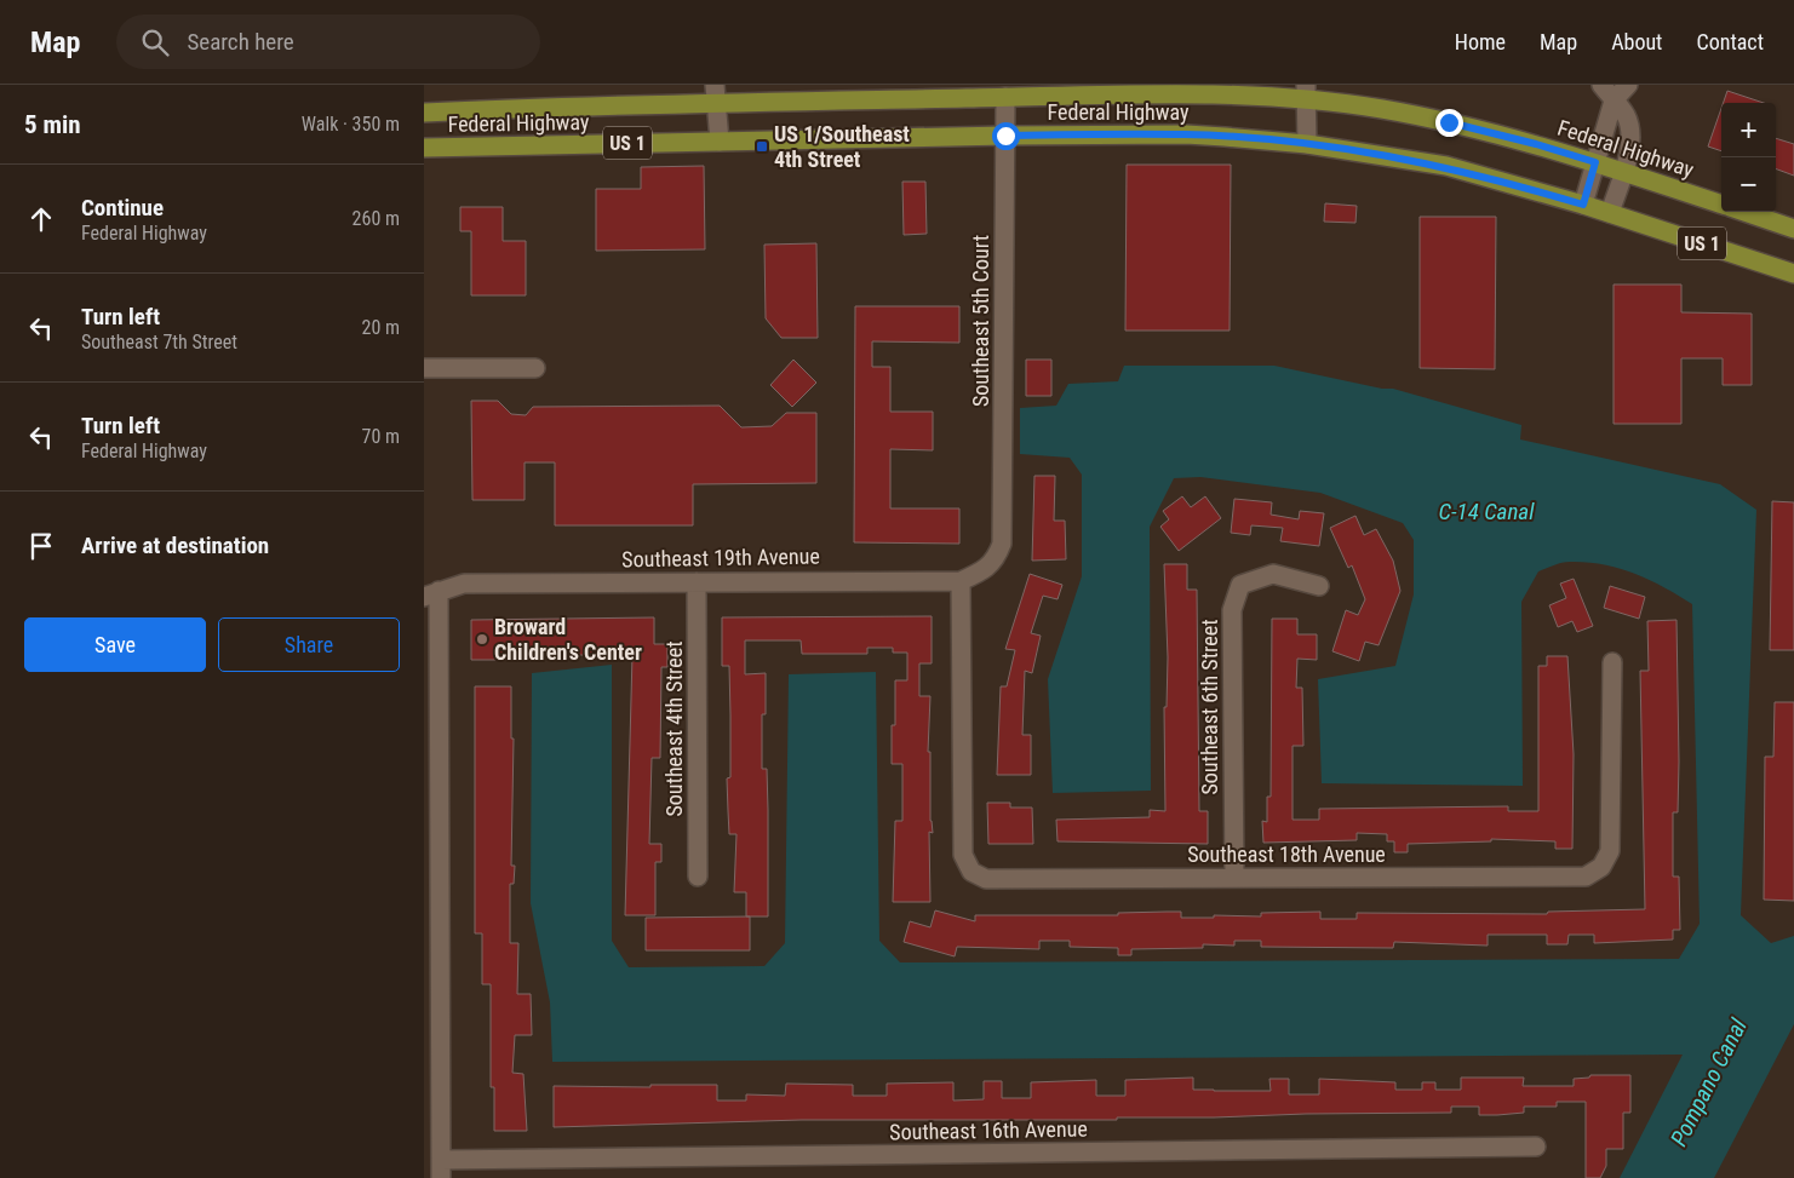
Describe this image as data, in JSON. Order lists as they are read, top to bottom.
{
  "streets": {
    "main road": ["Federal Highway", "US 1"],
    "street": [
      "Southeast 5th Court",
      "Southeast 19th Avenue",
      "Southeast 6th Street",
      "Southeast 4th Street",
      "Southeast 18th Avenue",
      "Southeast 16th Avenue"
    ]
  },
  "crossings": [
    ["Federal Highway", "Southeast 5th Court"],
    ["Southeast 5th Court", "Southeast 19th Avenue"],
    ["Southeast 19th Avenue", "Southeast 4th Street"],
    ["Southeast 19th Avenue", "Southeast 18th Avenue"],
    ["Southeast 6th Street", "Southeast 18th Avenue"]
  ],
  "water": ["C-14 Canal", "Pompano Canal"],
  "places": {
    "transit": ["US 1/Southeast 4th Street"],
    "other": ["Broward Children's Center"]
  },
  "page": {
    "header": "Map",
    "search": "Search here",
    "nav": [
      "Home",
      "Map",
      "About",
      "Contact"
    ],
    "heading": ["5 min", "Walk · 350 m"],
    "map_buttons": ["+", "−"],
    "list": [
      ["Continue", "Federal Highway", "260 m"],
      ["Turn left", "Southeast 7th Street", "20 m"],
      ["Turn left", "Federal Highway", "70 m"],
      "Arrive at destination"
    ],
    "buttons": ["Save", "Share"]
  }
}
